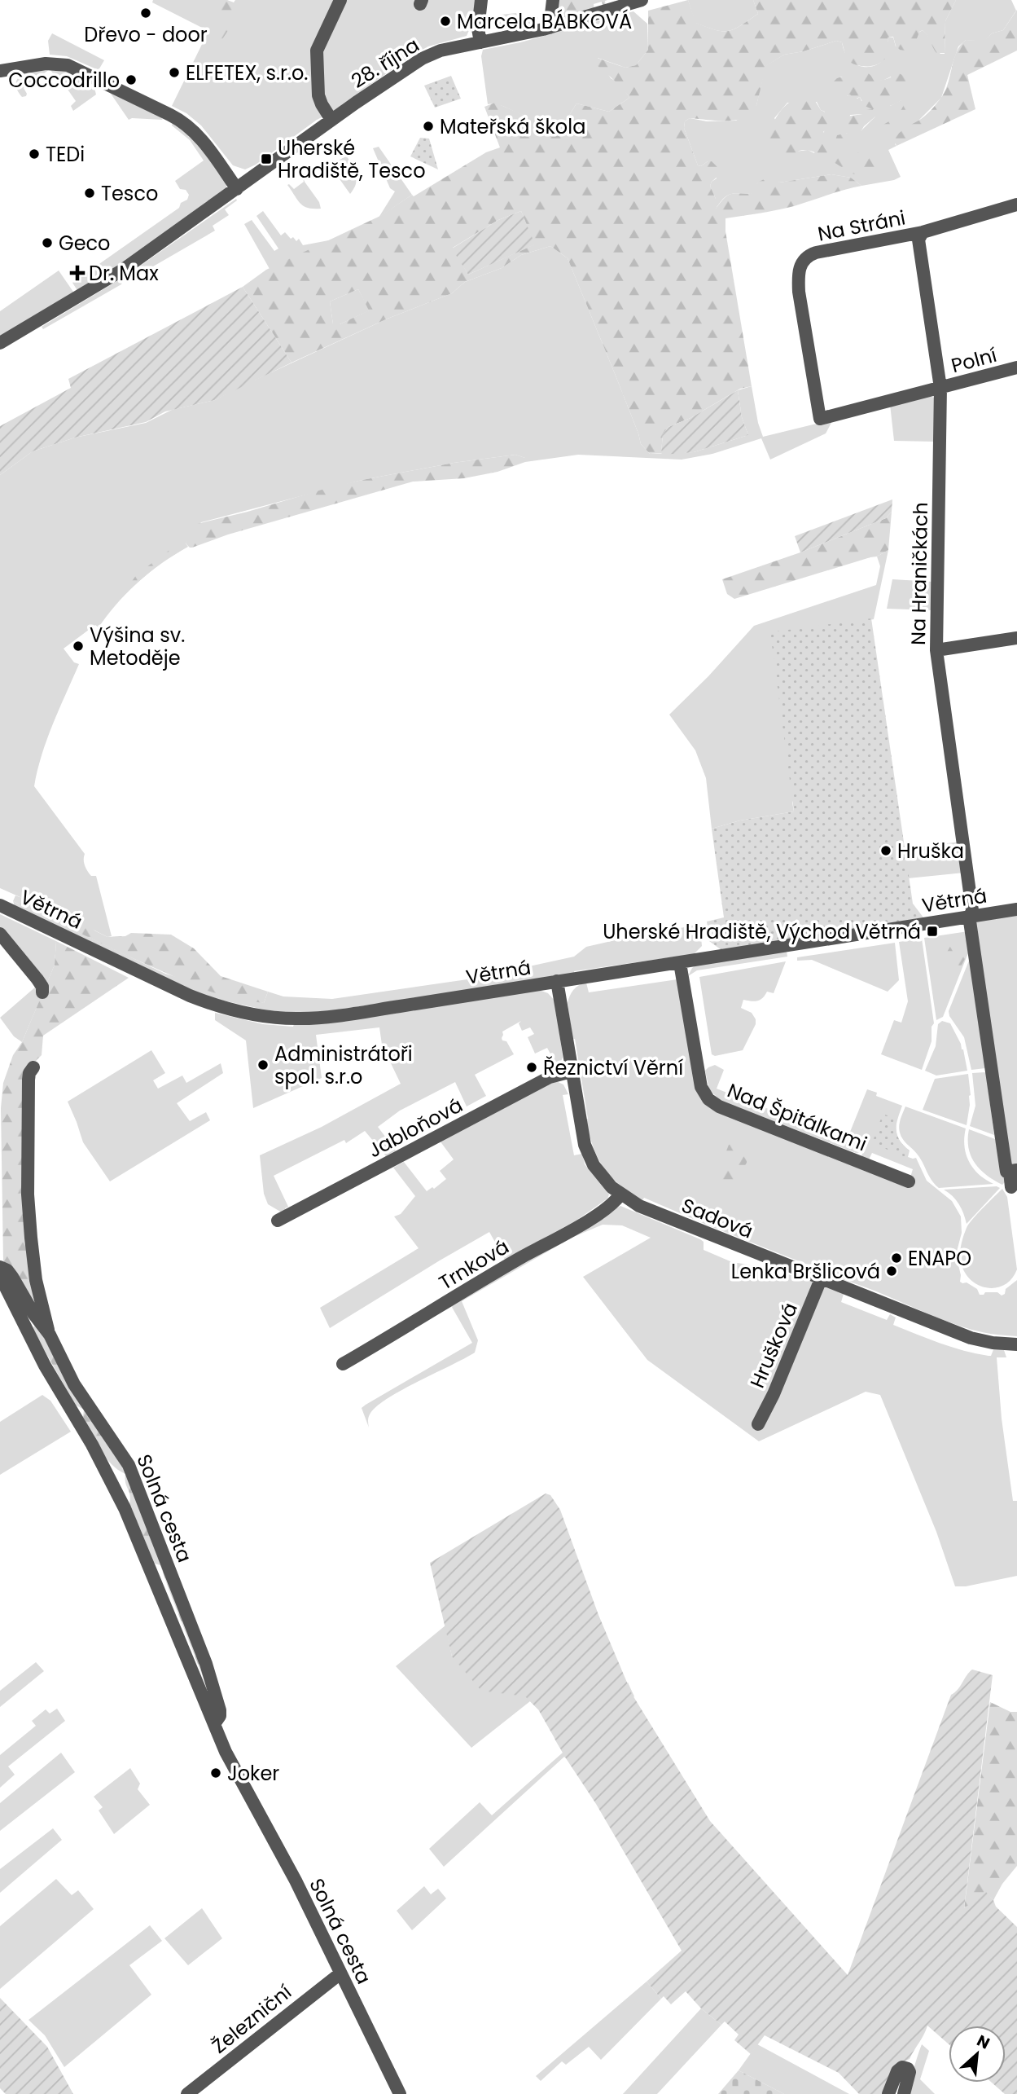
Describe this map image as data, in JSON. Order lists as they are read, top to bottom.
{
  "streets": {
    "street": [
      "28. října",
      "Na Stráni",
      "Polní",
      "Na Hraničkách",
      "Větrná",
      "Nad Špitálkami",
      "Jabloňová",
      "Sadová",
      "Trnková",
      "Hrušková",
      "Solná cesta",
      "Železniční"
    ]
  },
  "crossings": [
    ["Na Stráni", "Polní"],
    ["Na Stráni", "Na Hraničkách"],
    ["Polní", "Na Hraničkách"],
    ["Na Hraničkách", "Větrná"],
    ["Větrná", "Nad Špitálkami"],
    ["Větrná", "Sadová"],
    ["Jabloňová", "Sadová"],
    ["Sadová", "Trnková"],
    ["Sadová", "Hrušková"],
    ["Solná cesta", "Železniční"]
  ],
  "places": {
    "other": [
      "Dřevo - door",
      "Marcela BÁBKOVÁ",
      "ELFETEX, s.r.o.",
      "Coccodrillo",
      "Mateřská škola",
      "TEDi",
      "Tesco",
      "Geco",
      "Výšina sv. Metoděje",
      "Hruška",
      "Administrátoři spol. s.r.o",
      "Řeznictví Věrní",
      "ENAPO",
      "Lenka Bršlicová",
      "Joker"
    ],
    "transit": ["Uherské Hradiště, Tesco", "Uherské Hradiště, Východ Větrná"],
    "health": ["Dr. Max"]
  },
  "north": "top right"
}
